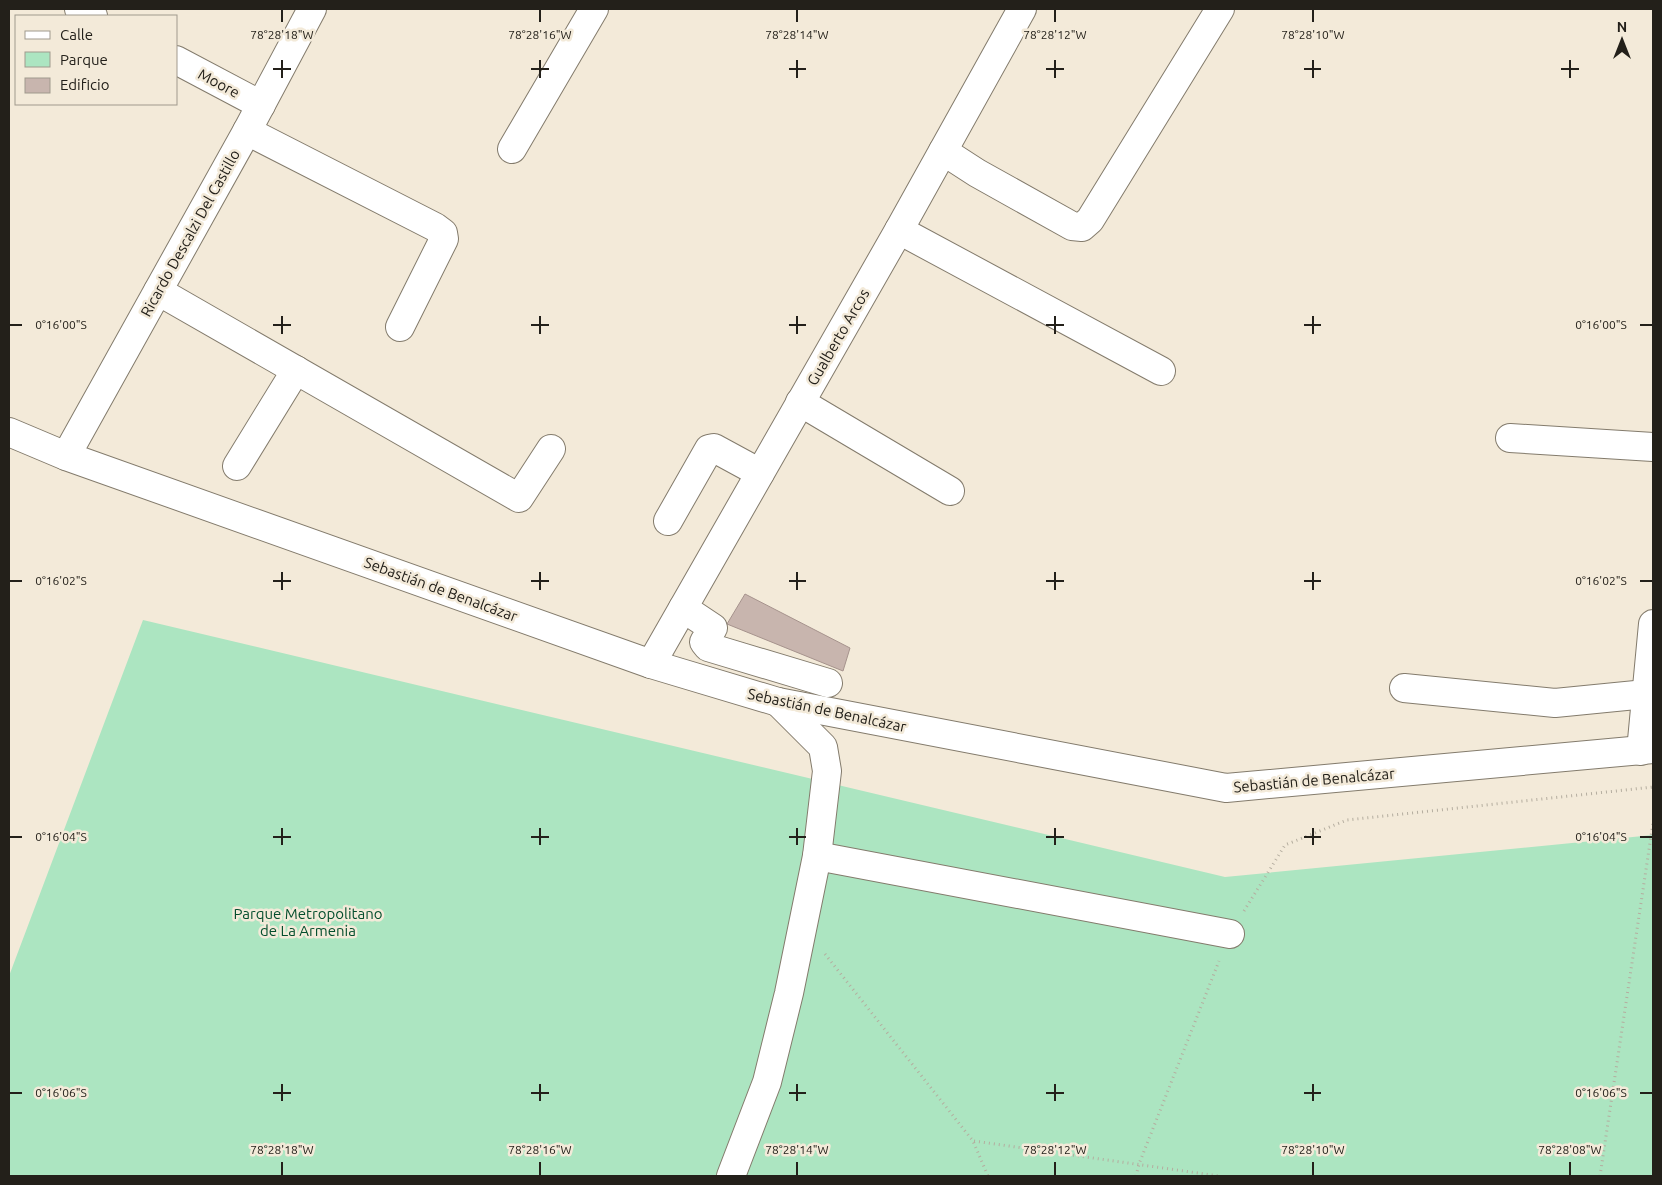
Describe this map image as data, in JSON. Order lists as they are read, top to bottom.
{
  "streets": {
    "street": [
      "Moore",
      "Ricardo Descalzi Del Castillo",
      "Gualberto Arcos",
      "Sebastián de Benalcázar"
    ]
  },
  "crossings": [
    ["Moore", "Ricardo Descalzi Del Castillo"],
    ["Ricardo Descalzi Del Castillo", "Sebastián de Benalcázar"],
    ["Gualberto Arcos", "Sebastián de Benalcázar"]
  ],
  "parks": ["Parque Metropolitano de La Armenia"],
  "legend": ["Calle", "Parque", "Edificio"],
  "north": "top",
  "coordinates": [
    "78°28'18\"W",
    "78°28'16\"W",
    "78°28'14\"W",
    "78°28'12\"W",
    "78°28'10\"W",
    "0°16'00\"S",
    "0°16'02\"S",
    "0°16'04\"S",
    "0°16'06\"S",
    "78°28'08\"W"
  ]
}
